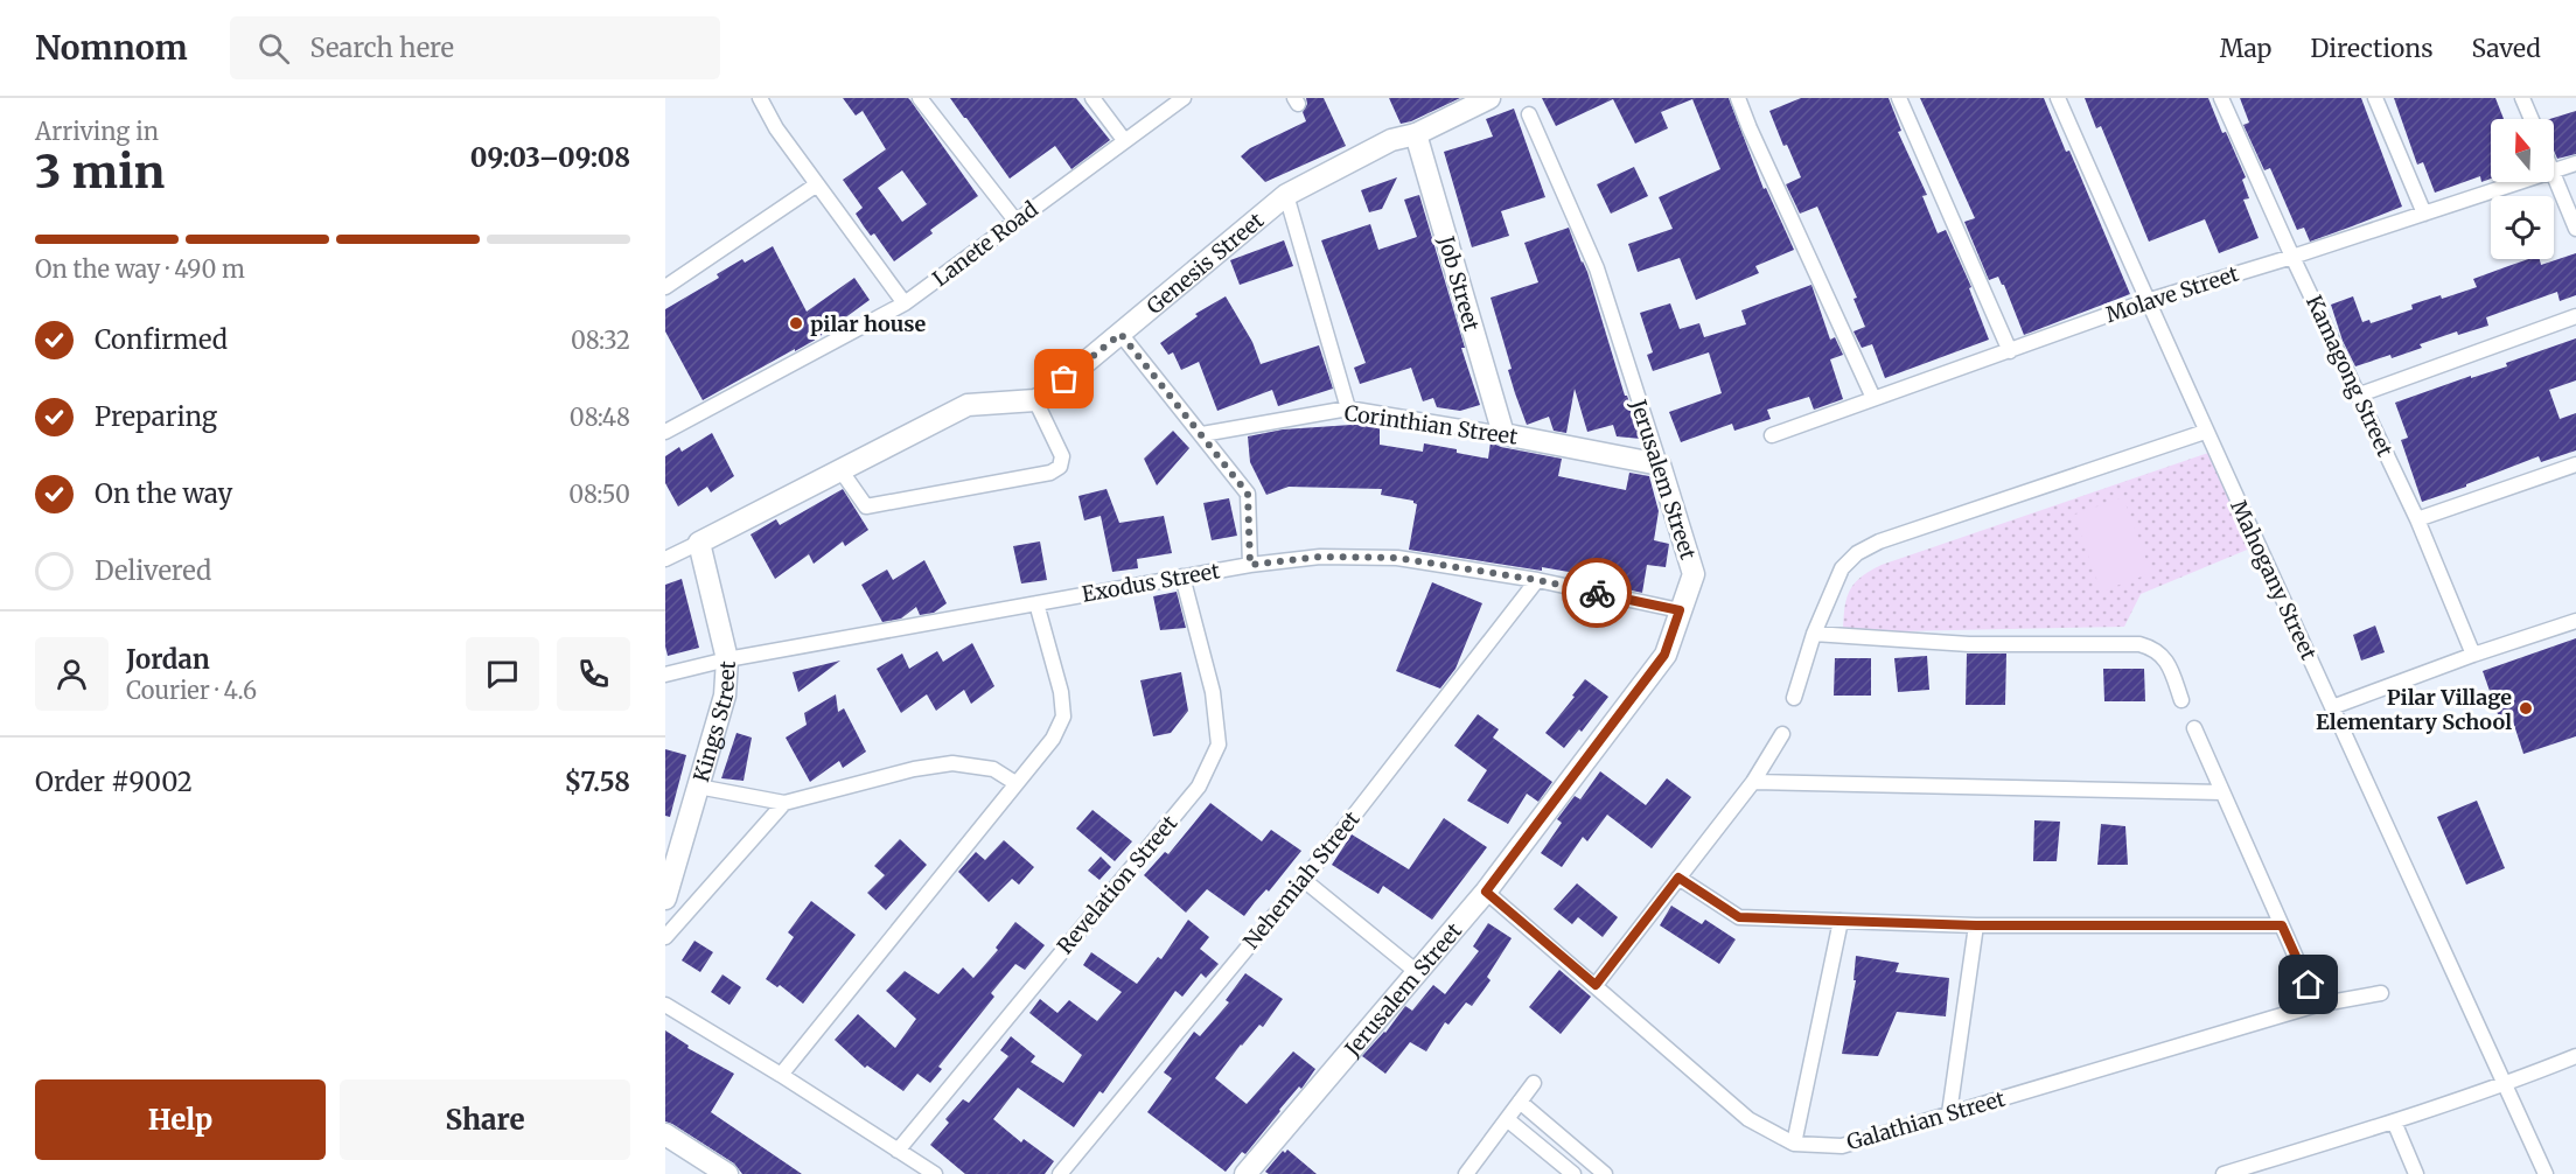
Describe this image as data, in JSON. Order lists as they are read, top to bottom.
{
  "streets": {
    "street": [
      "Lanete Road",
      "Genesis Street",
      "Job Street",
      "Molave Street",
      "Kamagong Street",
      "Corinthian Street",
      "Jerusalem Street",
      "Mahogany Street",
      "Exodus Street",
      "Kings Street",
      "Nehemiah Street",
      "Revelation Street",
      "Galathian Street"
    ]
  },
  "crossings": [
    ["Genesis Street", "Job Street"],
    ["Job Street", "Corinthian Street"],
    ["Molave Street", "Kamagong Street"],
    ["Molave Street", "Mahogany Street"],
    ["Corinthian Street", "Jerusalem Street"],
    ["Jerusalem Street", "Exodus Street"],
    ["Jerusalem Street", "Galathian Street"],
    ["Exodus Street", "Kings Street"],
    ["Exodus Street", "Nehemiah Street"],
    ["Exodus Street", "Revelation Street"]
  ],
  "places": ["pilar house", "Pilar Village Elementary School"],
  "north": "top",
  "page": {
    "header": "Nomnom",
    "search": "Search here",
    "nav": ["Map", "Directions", "Saved"],
    "heading": ["3 min", "Arriving in", "09:03–09:08"],
    "panel": [
      "Jordan",
      "Courier · 4.6",
      "Order #9002",
      "$7.58"
    ],
    "bar": "On the way · 490 m",
    "list": [
      ["Confirmed", "08:32"],
      ["Preparing", "08:48"],
      ["On the way", "08:50"],
      "Delivered"
    ],
    "buttons": ["Help", "Share"]
  }
}
